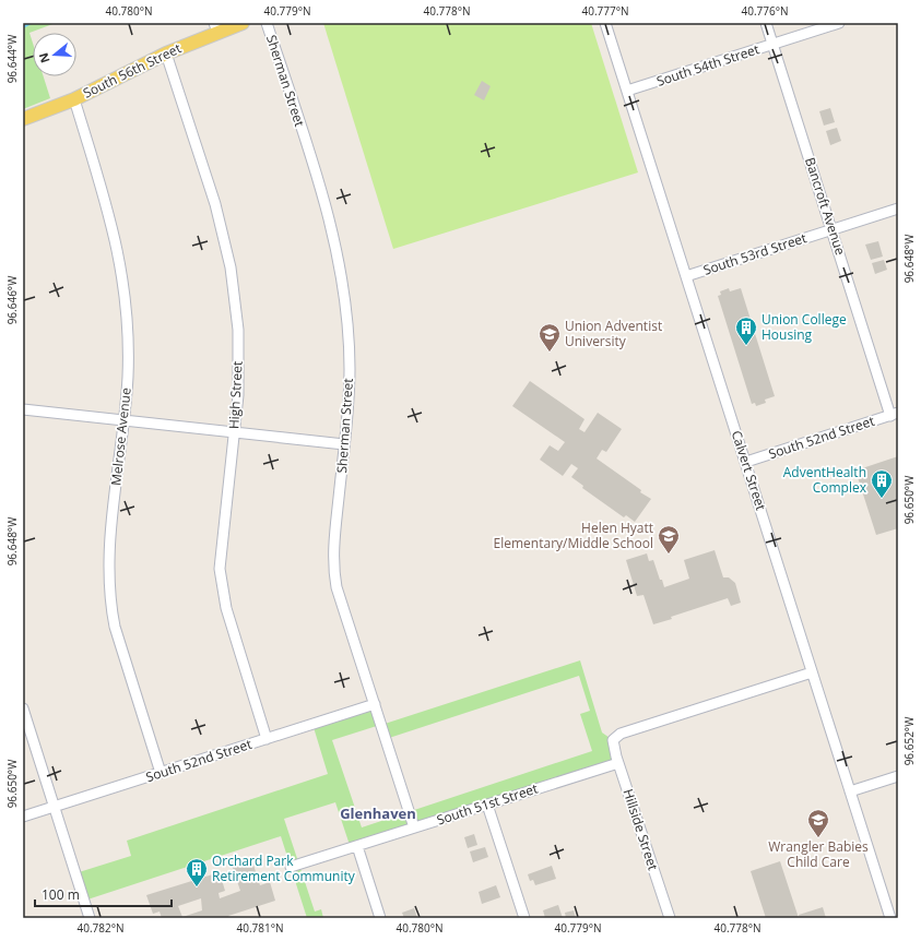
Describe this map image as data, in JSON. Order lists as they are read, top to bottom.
{
  "streets": {
    "main road": ["South 56th Street"],
    "street": [
      "South 54th Street",
      "Sherman Street",
      "Bancroft Avenue",
      "South 53rd Street",
      "High Street",
      "Melrose Avenue",
      "South 52nd Street",
      "Calvert Street",
      "South 51st Street",
      "Hillside Street"
    ]
  },
  "crossings": [
    ["South 54th Street", "Bancroft Avenue"],
    ["South 54th Street", "Calvert Street"],
    ["South 56th Street", "High Street"],
    ["South 56th Street", "Melrose Avenue"],
    ["Sherman Street", "South 52nd Street"],
    ["Sherman Street", "South 51st Street"],
    ["Bancroft Avenue", "South 53rd Street"],
    ["Bancroft Avenue", "South 52nd Street"],
    ["South 53rd Street", "Calvert Street"],
    ["High Street", "South 52nd Street"],
    ["Melrose Avenue", "South 52nd Street"],
    ["South 52nd Street", "Calvert Street"],
    ["Calvert Street", "Hillside Street"],
    ["South 51st Street", "Hillside Street"]
  ],
  "districts": ["Glenhaven"],
  "places": {
    "building": ["Union College Housing", "AdventHealth Complex", "Orchard Park Retirement Community"],
    "school or university": ["Union Adventist University", "Helen Hyatt Elementary/Middle School", "Wrangler Babies Child Care"]
  },
  "scale_bar": "100 m",
  "north": "left",
  "coordinates": [
    "40.780°N",
    "40.779°N",
    "40.778°N",
    "40.777°N",
    "40.776°N",
    "96.644°W",
    "96.648°W",
    "96.646°W",
    "96.650°W",
    "96.652°W",
    "40.782°N",
    "40.781°N"
  ]
}
